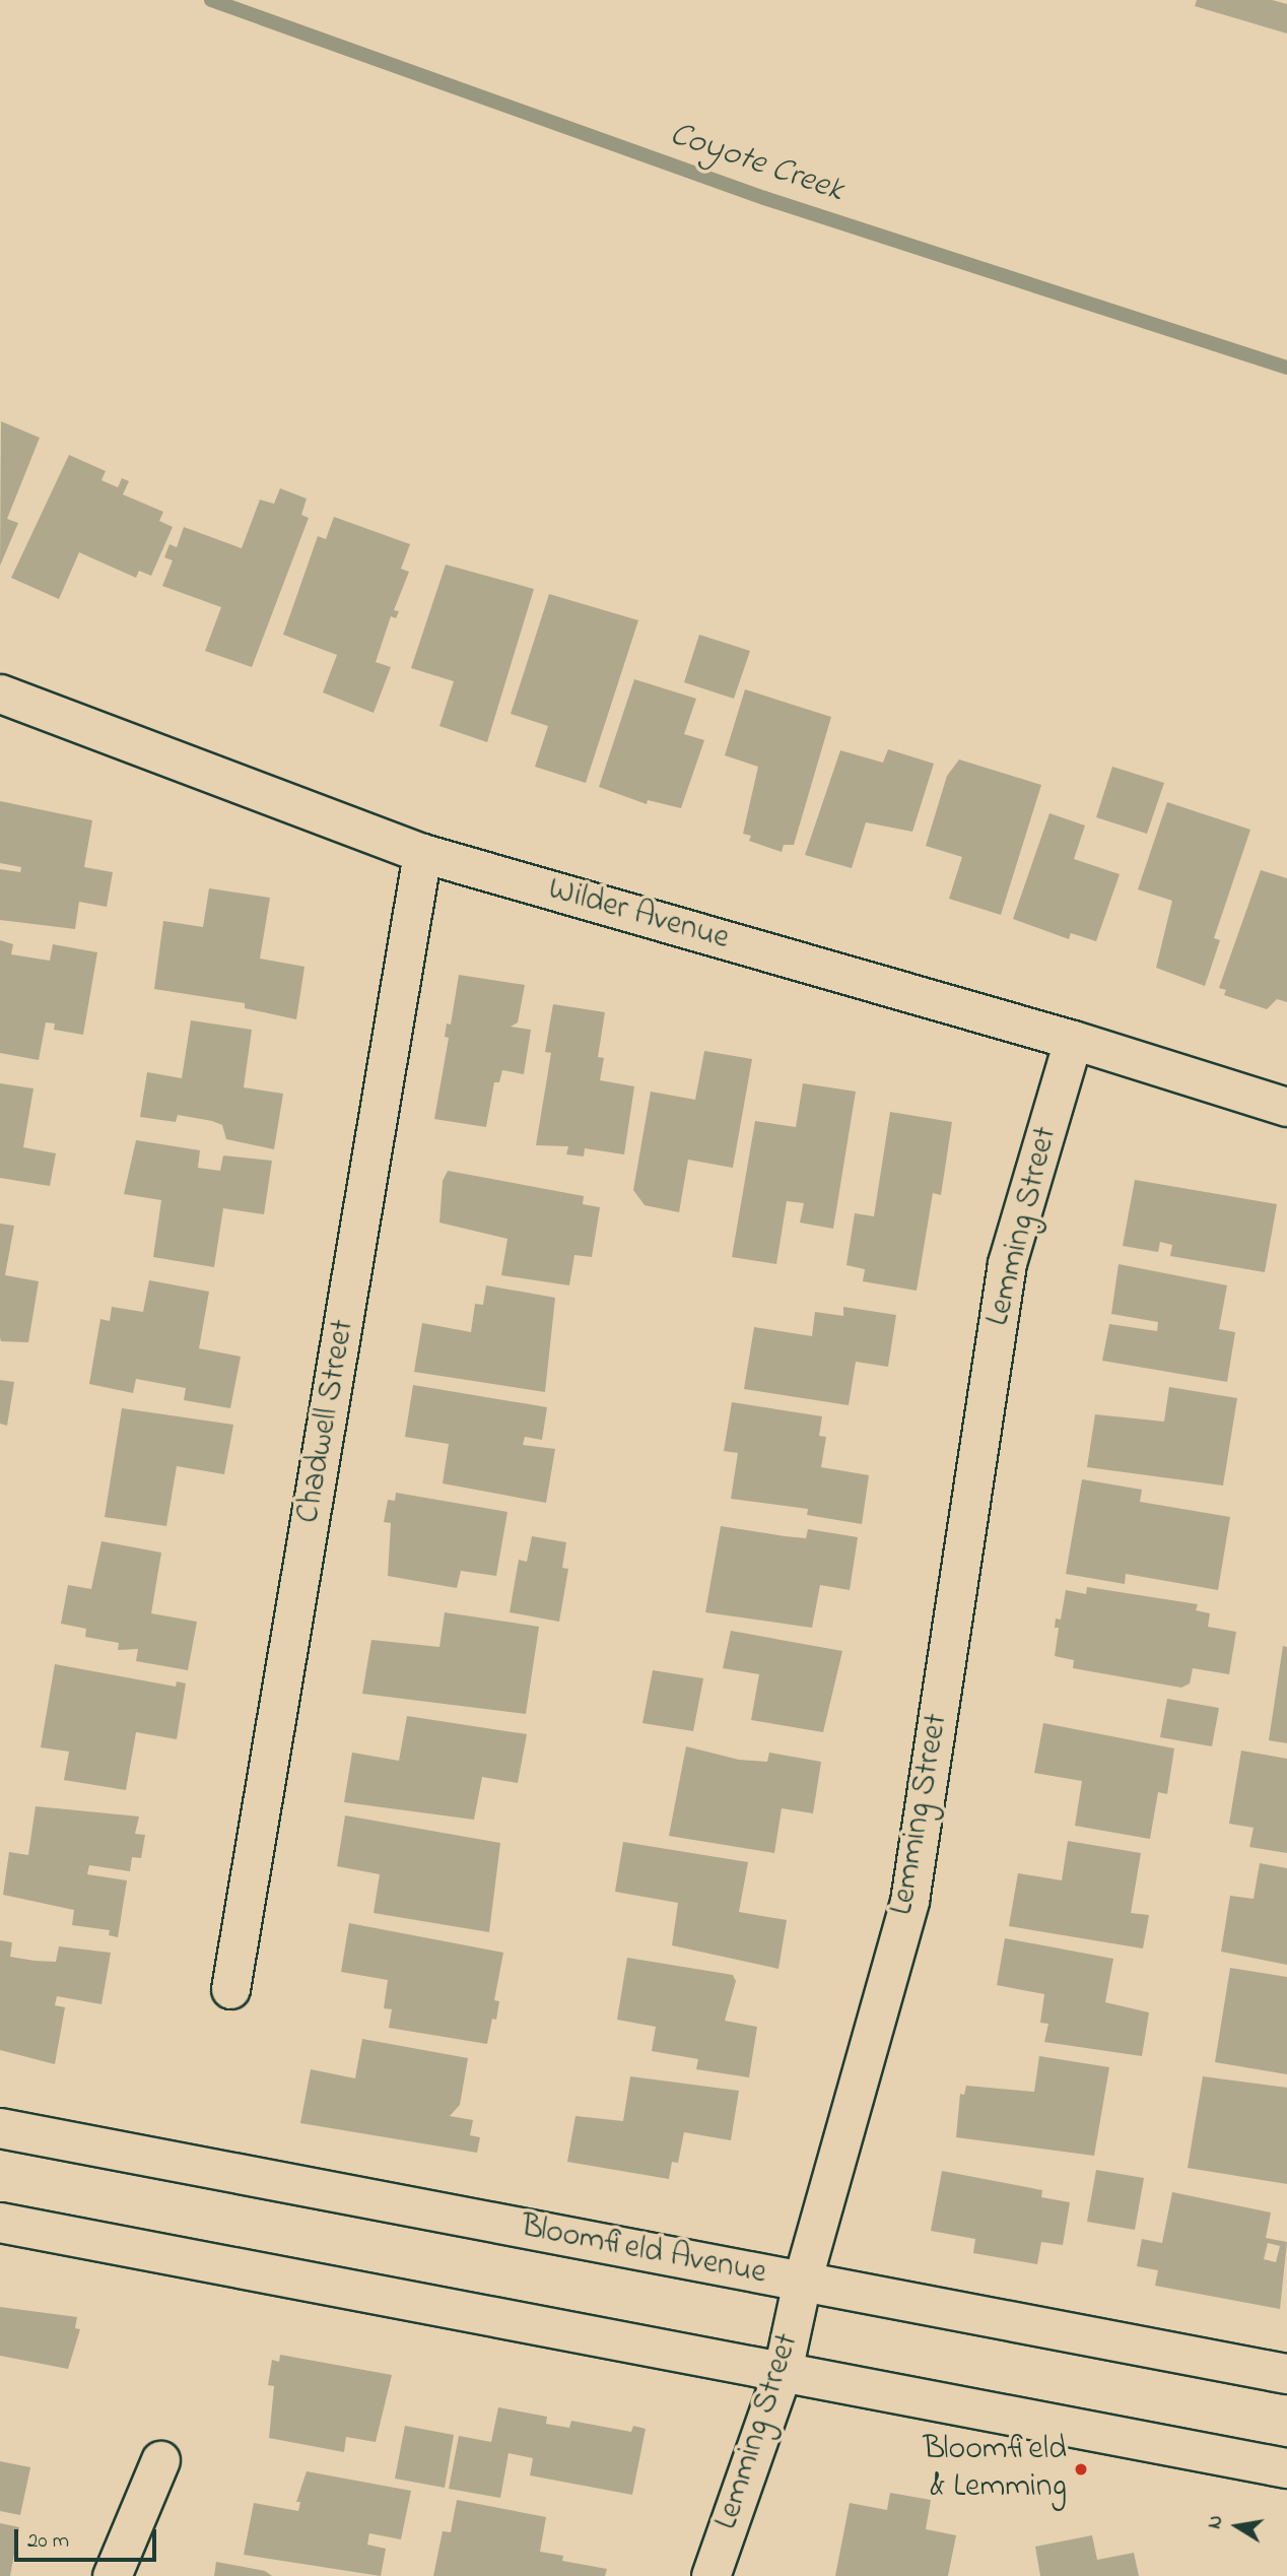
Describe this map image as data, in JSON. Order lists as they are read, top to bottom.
{
  "streets": {
    "street": [
      "Wilder Avenue",
      "Lemming Street",
      "Chadwell Street",
      "Bloomfield Avenue"
    ]
  },
  "crossings": [
    ["Wilder Avenue", "Lemming Street"],
    ["Wilder Avenue", "Chadwell Street"],
    ["Lemming Street", "Bloomfield Avenue"]
  ],
  "water": ["Coyote Creek"],
  "places": ["Bloomfield & Lemming"],
  "scale_bar": "20 m",
  "north": "left"
}
